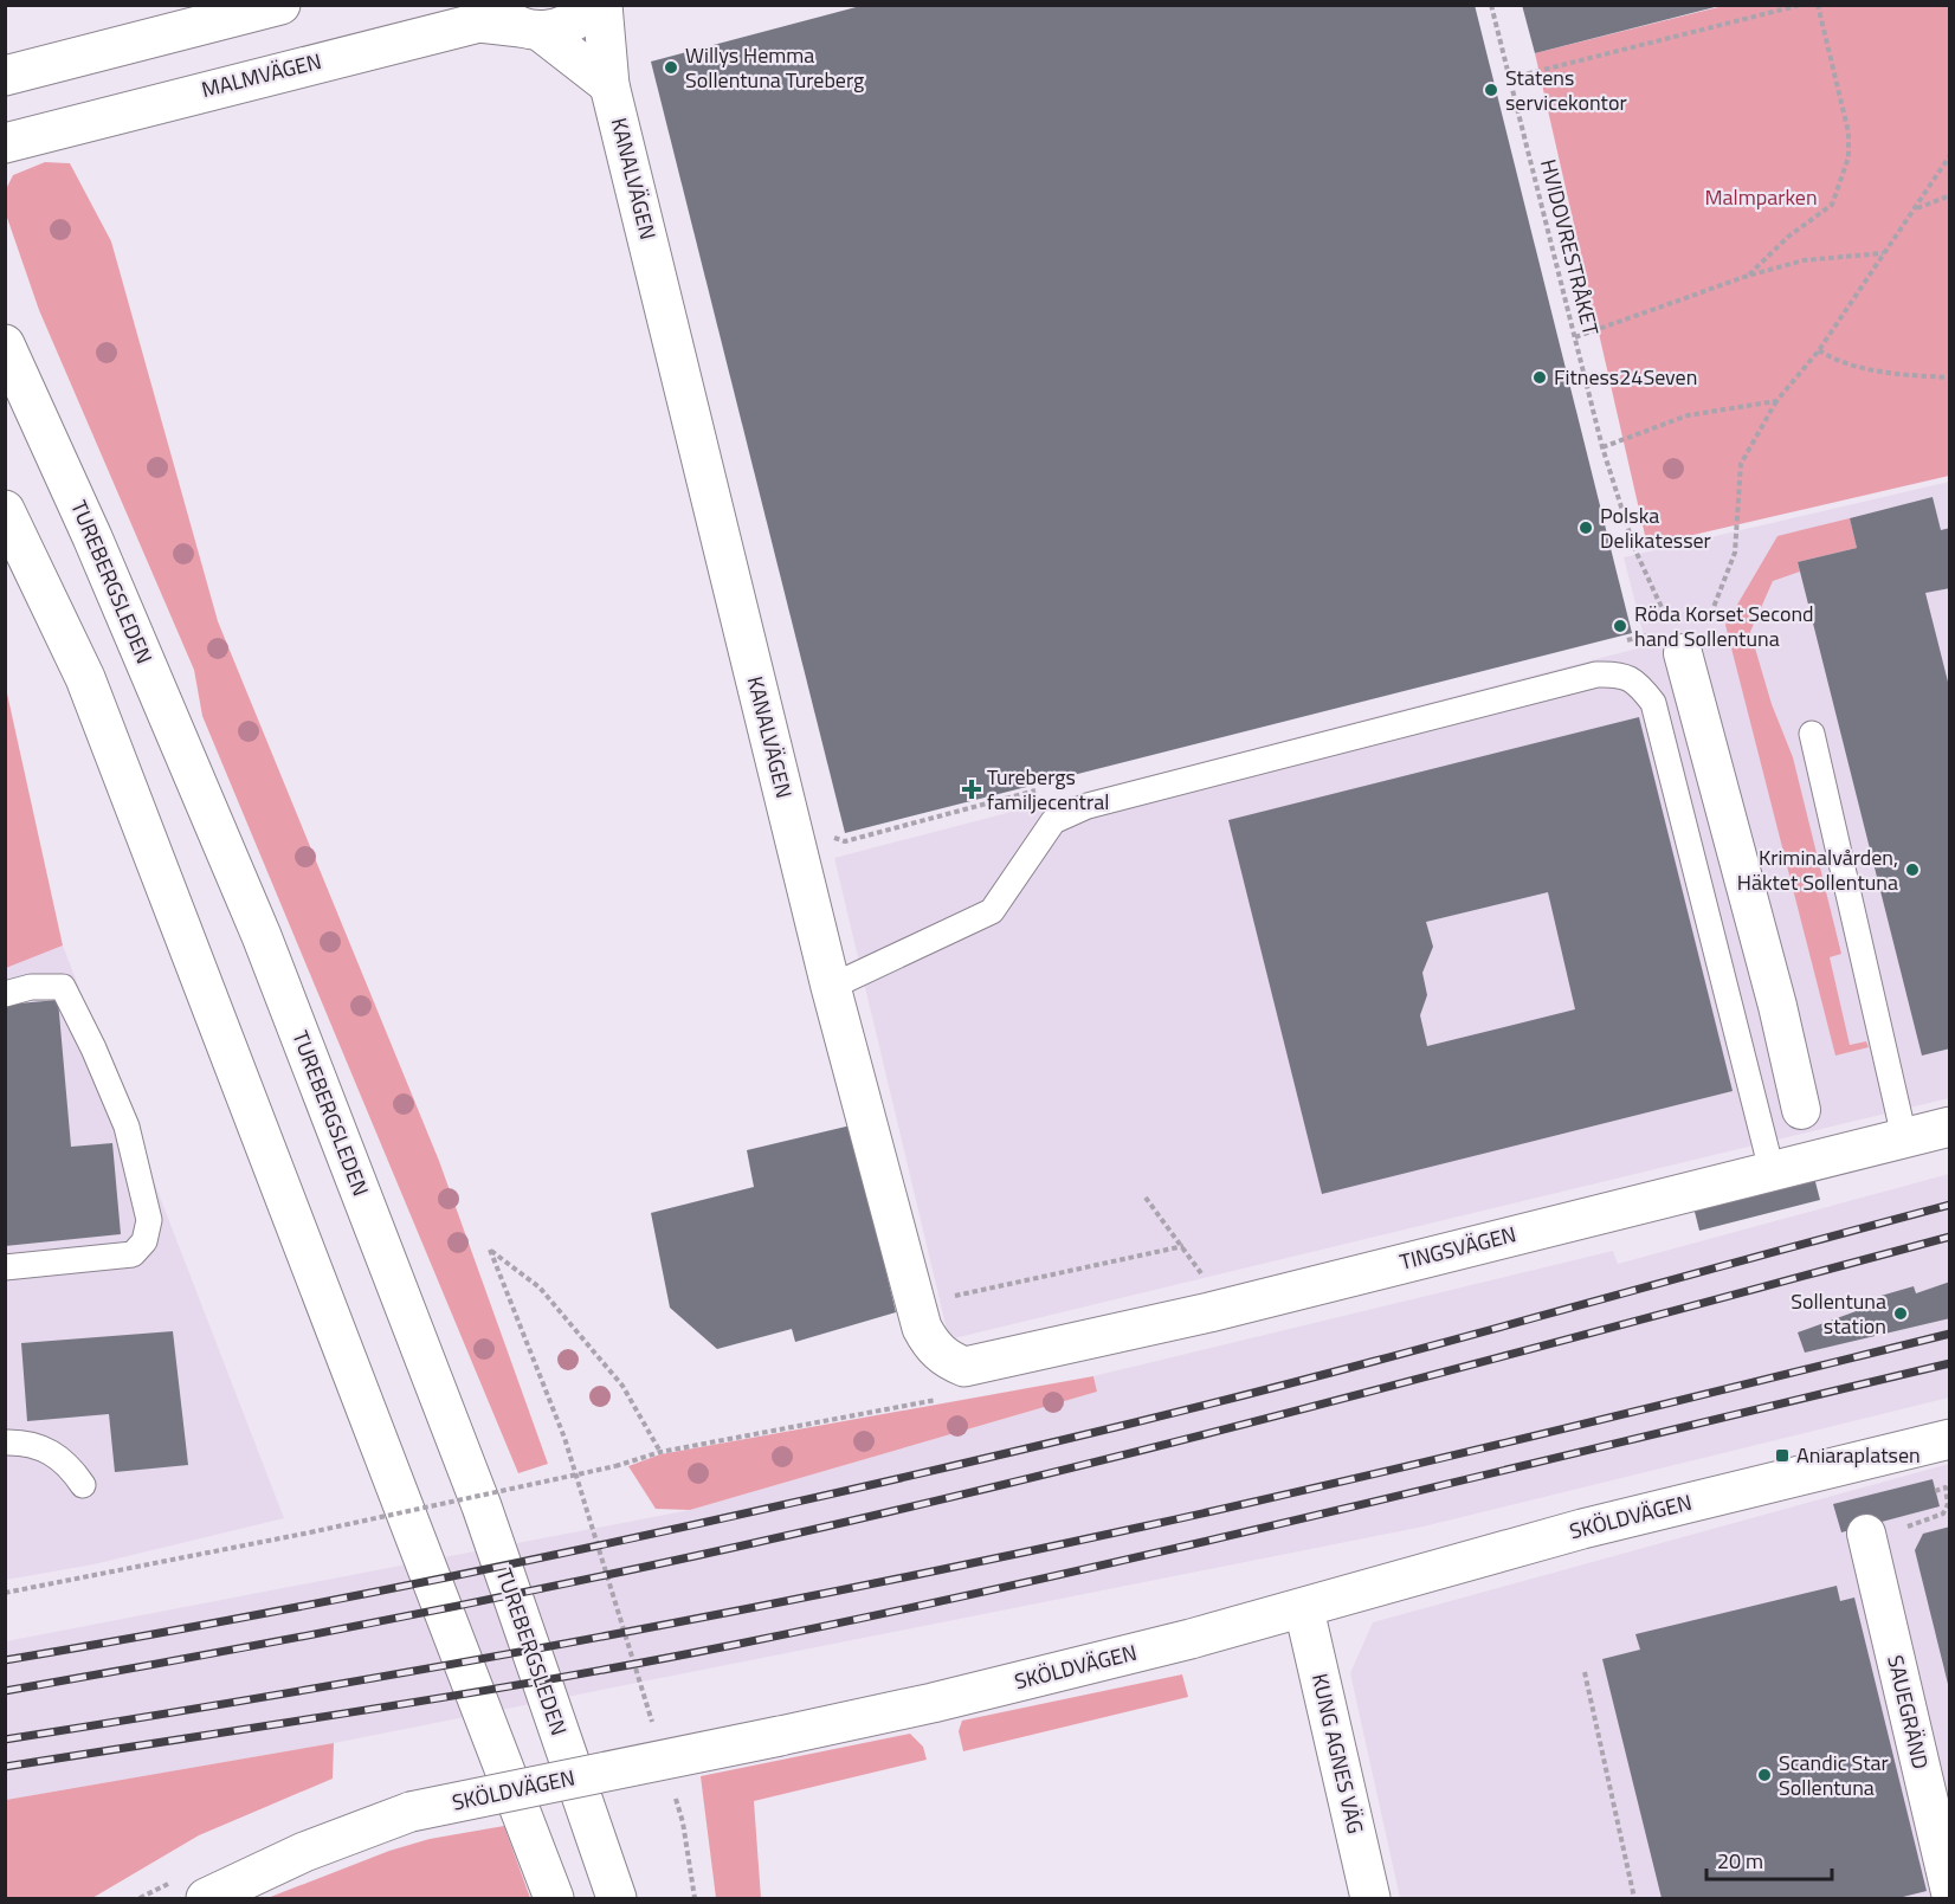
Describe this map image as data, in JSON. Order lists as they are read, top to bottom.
{
  "streets": {
    "street": [
      "MALMVÄGEN",
      "KANALVÄGEN",
      "TUREBERGSLEDEN",
      "TINGSVÄGEN",
      "SKÖLDVÄGEN",
      "SAUEGRÄND",
      "KUNG AGNES VÄG"
    ],
    "path": ["HVIDOVRESTRÅKET"]
  },
  "crossings": [
    ["KANALVÄGEN", "TINGSVÄGEN"],
    ["SKÖLDVÄGEN", "KUNG AGNES VÄG"]
  ],
  "parks": ["Malmparken"],
  "places": {
    "other": [
      "Willys Hemma Sollentuna Tureberg",
      "Statens servicekontor",
      "Fitness24Seven",
      "Polska Delikatesser",
      "Röda Korset Second hand Sollentuna",
      "Kriminalvården, Häktet Sollentuna",
      "Sollentuna station",
      "Scandic Star Sollentuna"
    ],
    "health": ["Turebergs familjecentral"],
    "transit": ["Aniaraplatsen"]
  },
  "scale_bar": "20 m"
}
